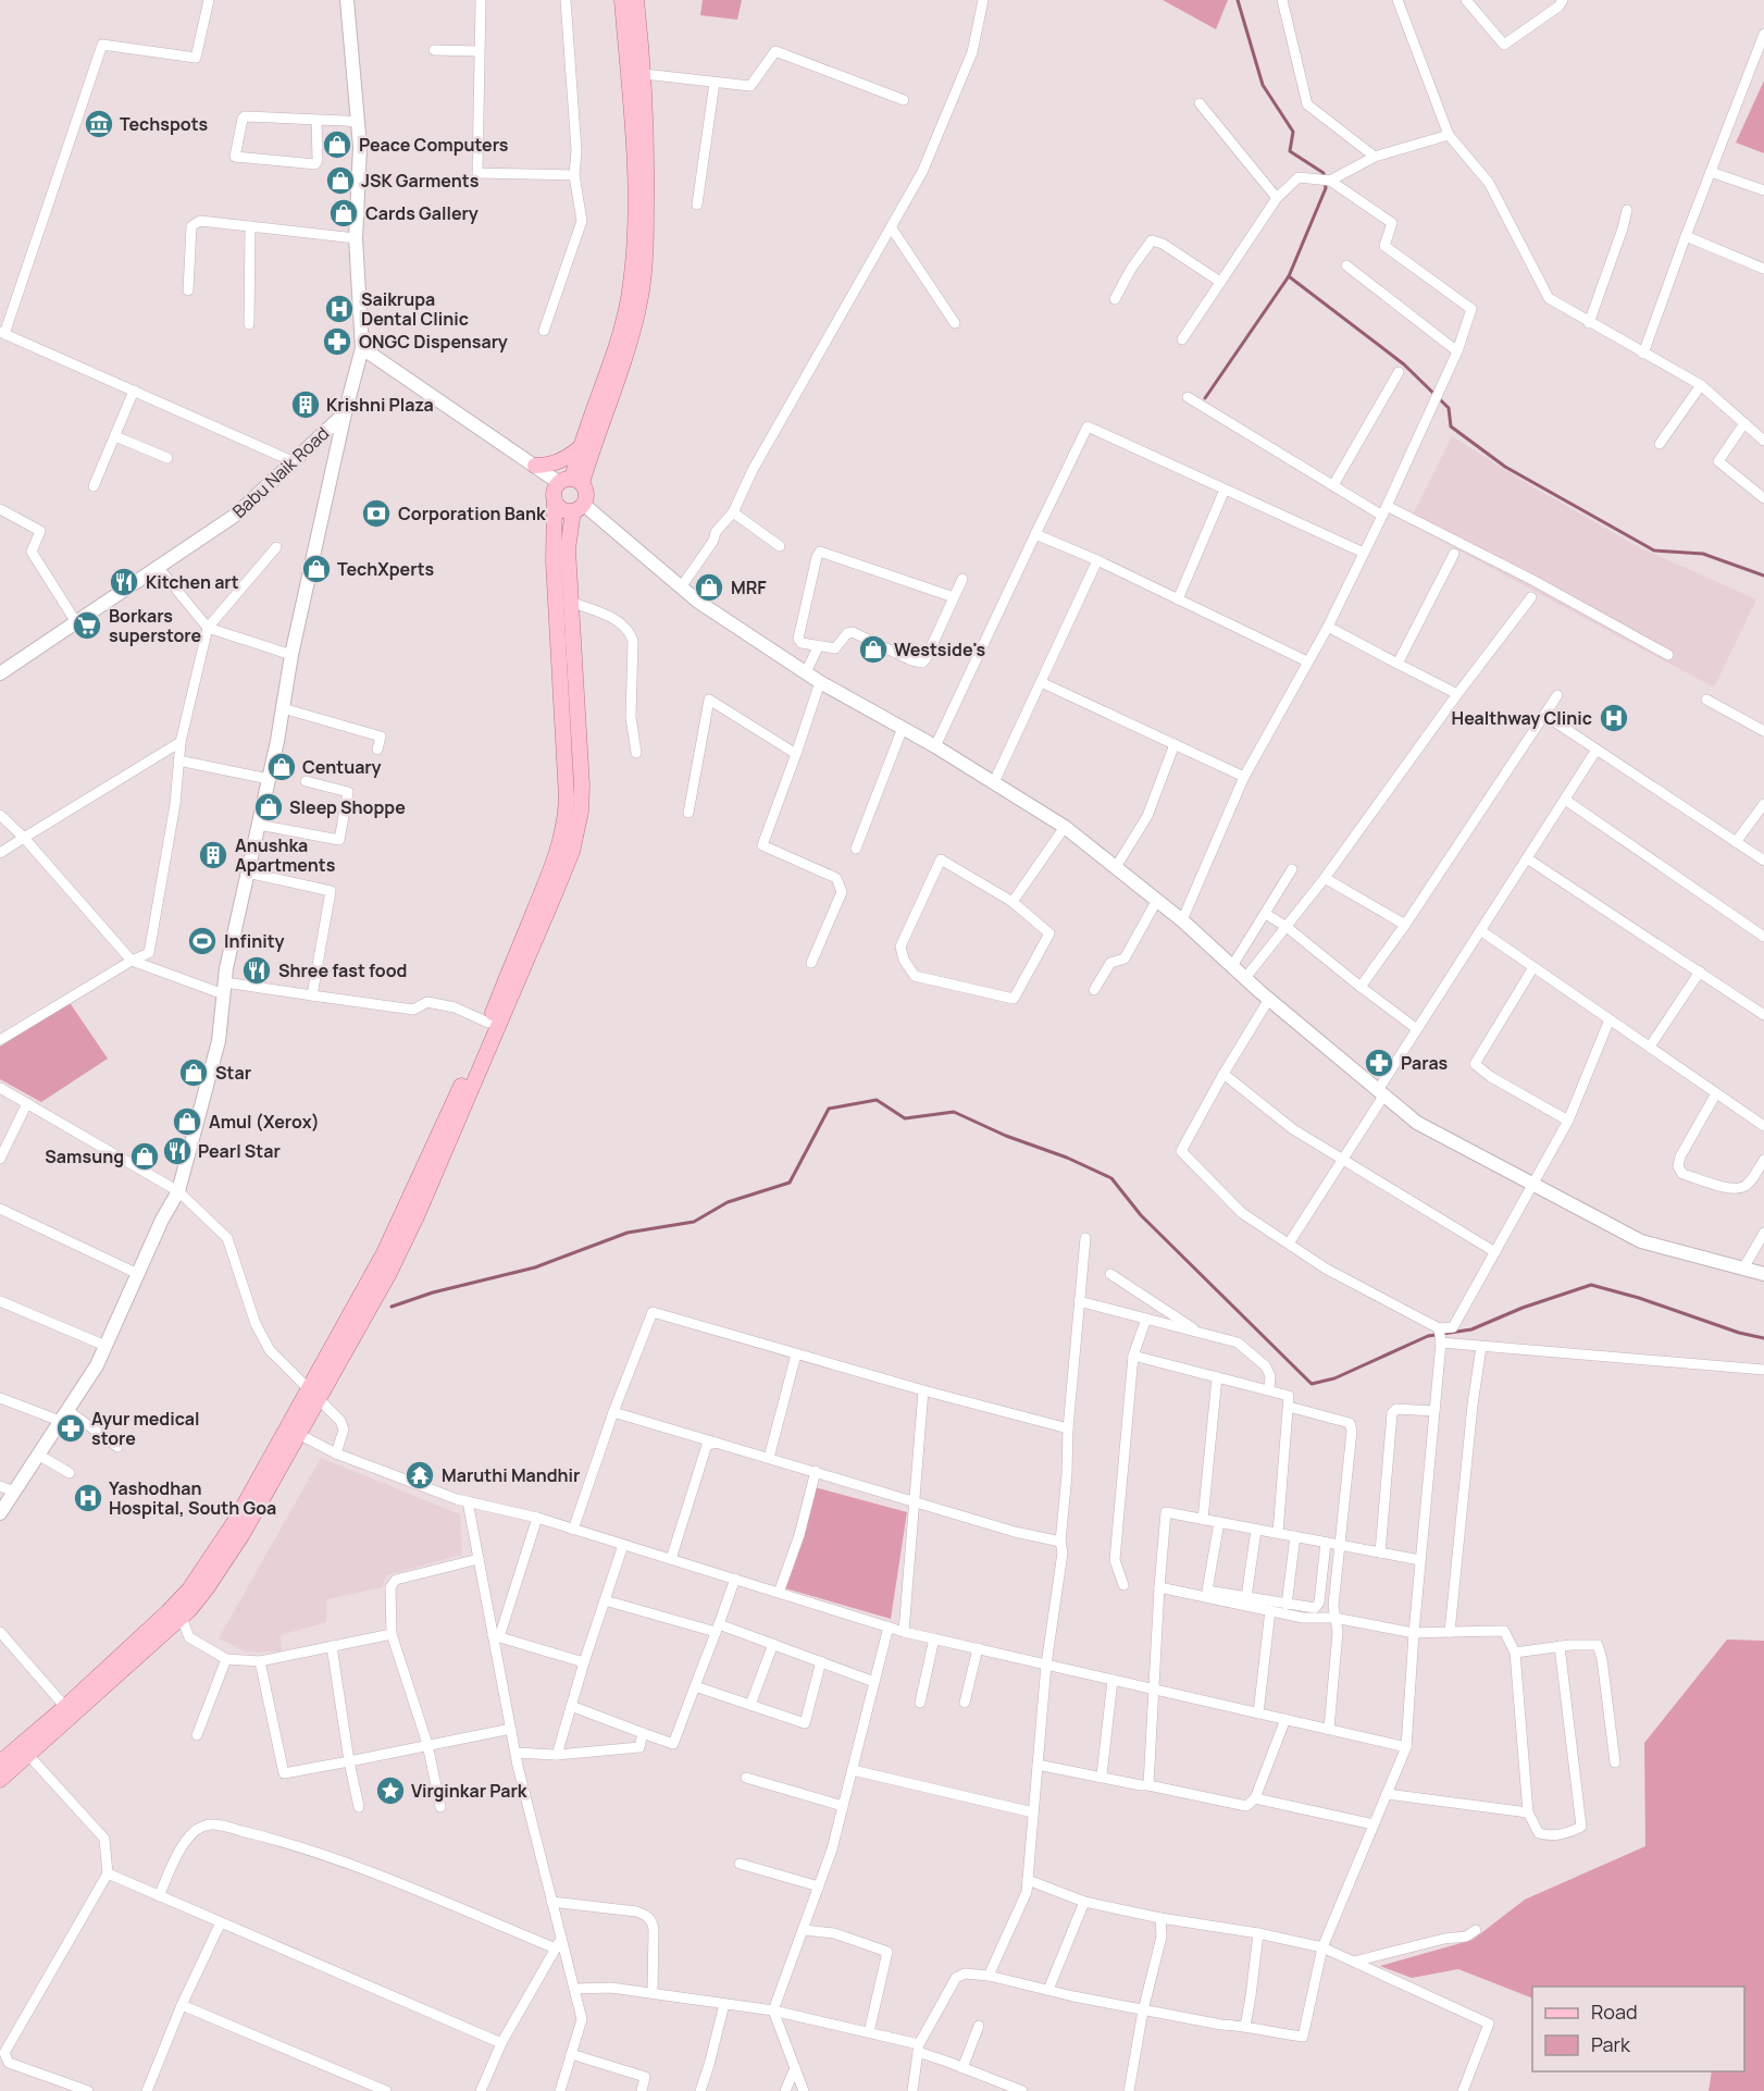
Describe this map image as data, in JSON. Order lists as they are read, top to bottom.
{
  "streets": {
    "main road": ["Babu Naik Road"]
  },
  "places": {
    "museum": ["Techspots"],
    "shop": [
      "Peace Computers",
      "JSK Garments",
      "Cards Gallery",
      "TechXperts",
      "MRF",
      "Westside's",
      "Centuary",
      "Sleep Shoppe",
      "Star",
      "Amul (Xerox)",
      "Samsung"
    ],
    "hospital": ["Saikrupa Dental Clinic", "Healthway Clinic", "Yashodhan Hospital, South Goa"],
    "pharmacy": ["ONGC Dispensary", "Paras", "Ayur medical store"],
    "building": ["Krishni Plaza", "Anushka Apartments"],
    "bank": ["Corporation Bank"],
    "restaurant": ["Kitchen art", "Shree fast food", "Pearl Star"],
    "supermarket": ["Borkars superstore"],
    "sports": ["Infinity"],
    "temple": ["Maruthi Mandhir"],
    "place": ["Virginkar Park"]
  },
  "legend": ["Road", "Park"]
}
